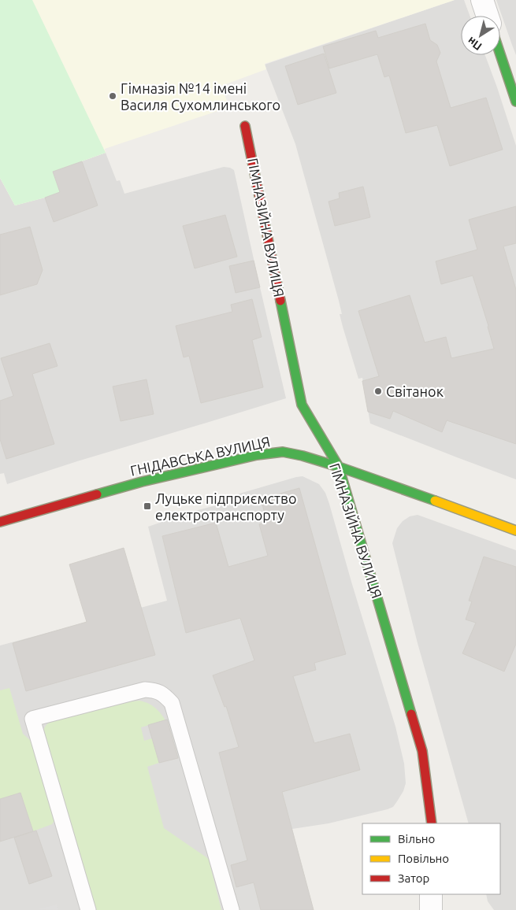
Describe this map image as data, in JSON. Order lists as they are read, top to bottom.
{
  "streets": {
    "street": ["ГІМНАЗІЙНА ВУЛИЦЯ", "ГНІДАВСЬКА ВУЛИЦЯ"]
  },
  "crossings": [
    ["ГІМНАЗІЙНА ВУЛИЦЯ", "ГНІДАВСЬКА ВУЛИЦЯ"]
  ],
  "places": {
    "other": ["Гімназія №14 імені Василя Сухомлинського", "Світанок"],
    "transit": ["Луцьке підприємство електротранспорту"]
  },
  "legend": ["Вільно", "Повільно", "Затор"],
  "north": "bottom left"
}
